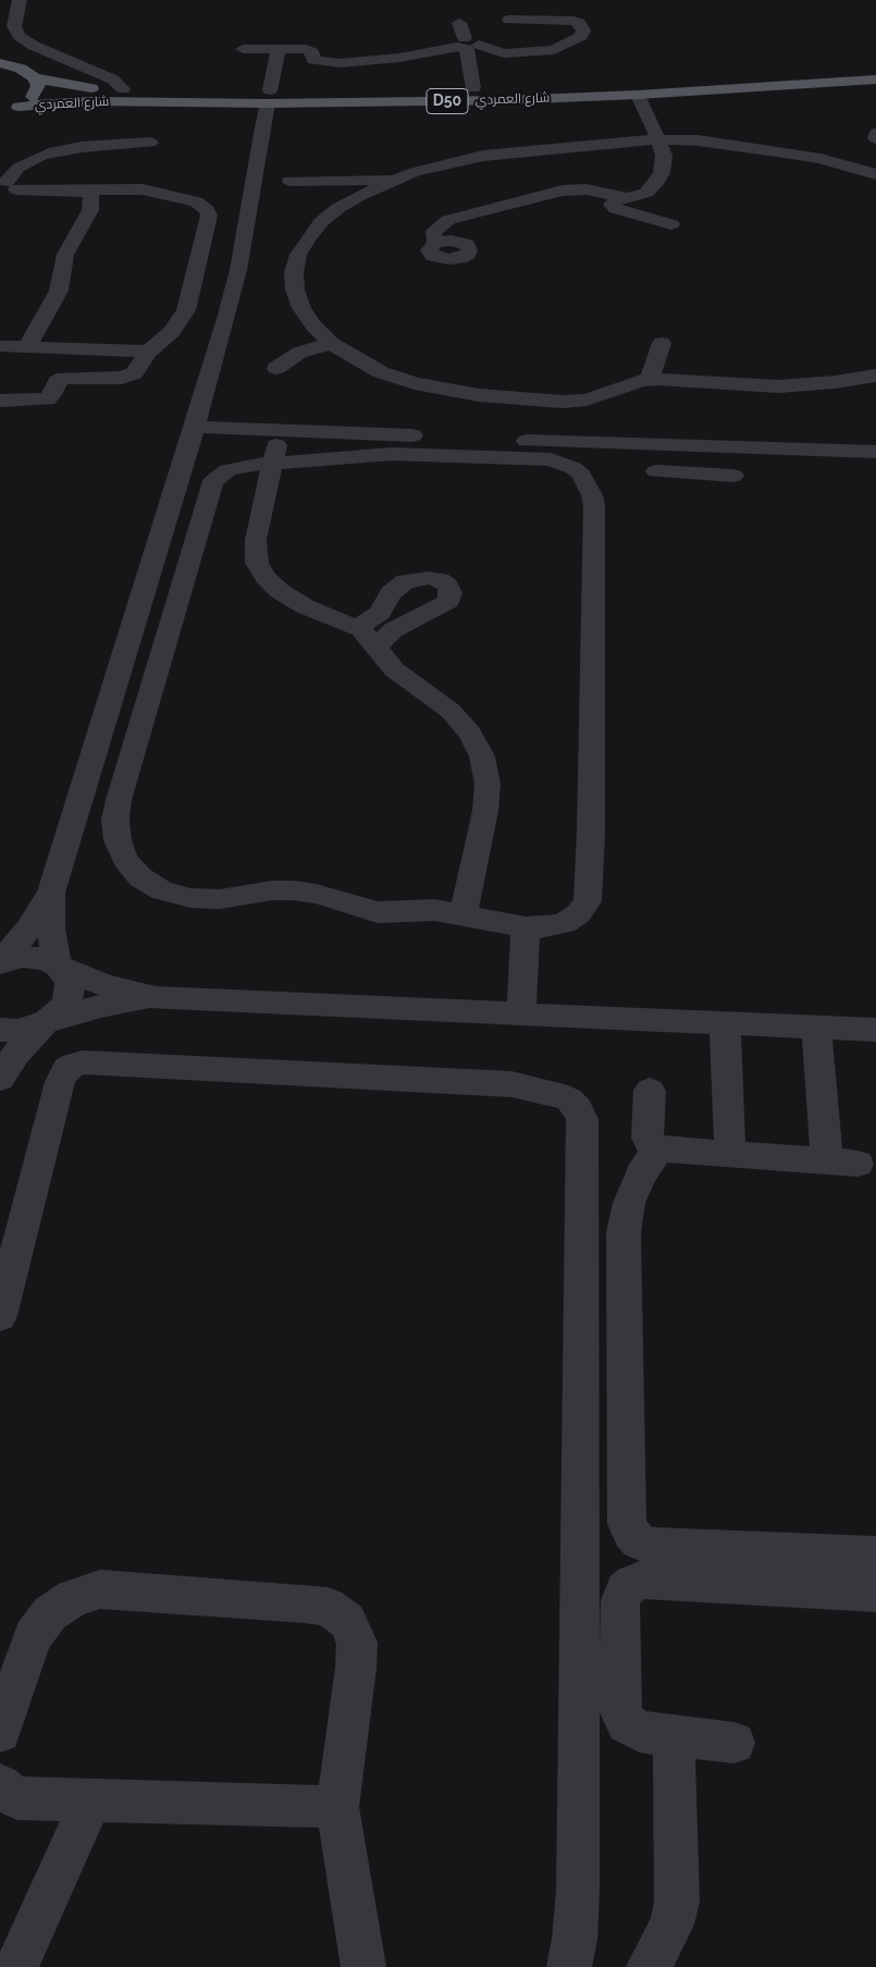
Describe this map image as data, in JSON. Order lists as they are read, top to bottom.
{
  "streets": {
    "main road": ["شارع العمردي", "D50"]
  }
}
